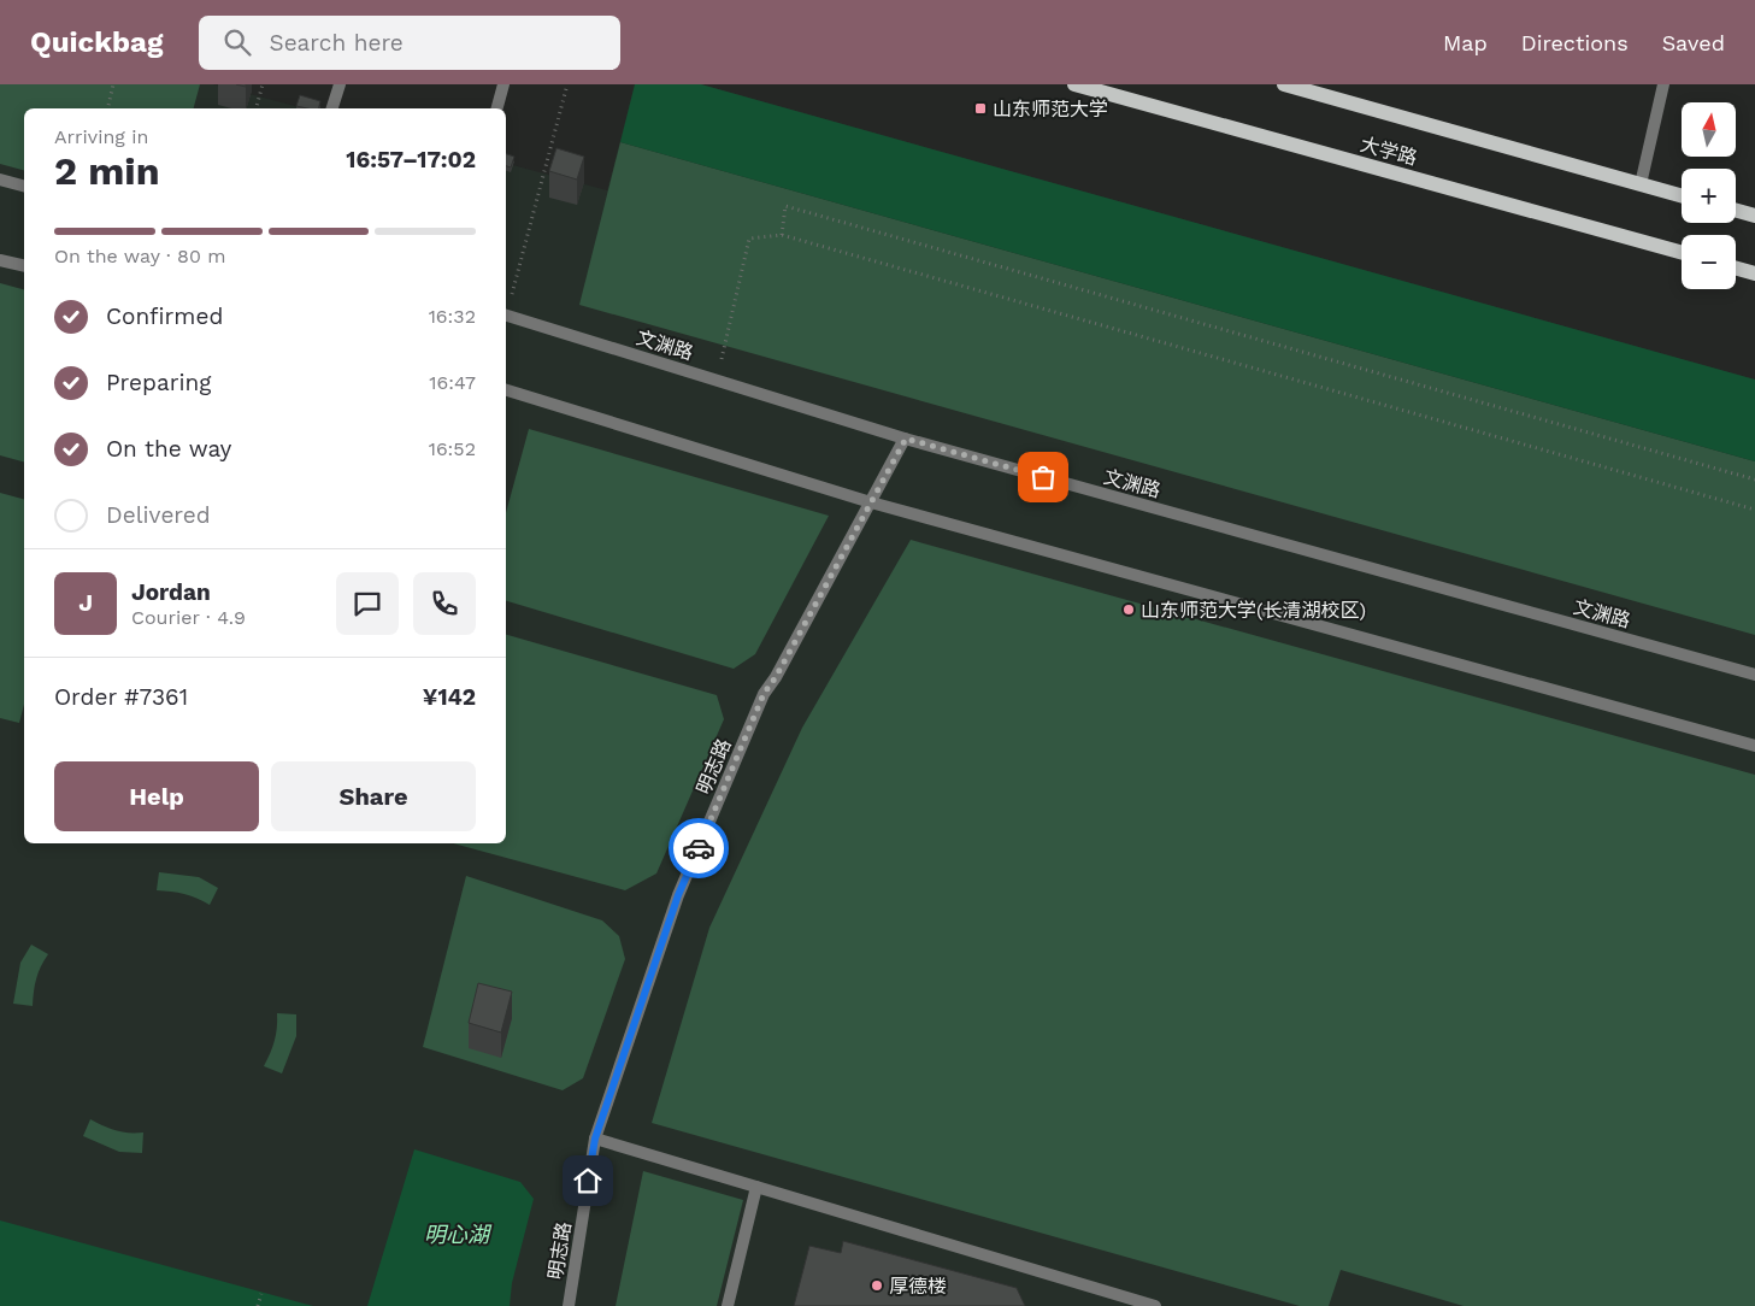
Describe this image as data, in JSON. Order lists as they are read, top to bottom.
{
  "streets": {
    "main road": ["大学路"],
    "street": ["文渊路", "明志路"]
  },
  "crossings": [
    ["文渊路", "明志路"]
  ],
  "water": ["明心湖"],
  "places": {
    "transit": ["山东师范大学"],
    "other": ["山东师范大学(长清湖校区)", "厚德楼"]
  },
  "north": "top",
  "page": {
    "header": "Quickbag",
    "search": "Search here",
    "nav": ["Map", "Directions", "Saved"],
    "map_buttons": ["+", "−"],
    "heading": ["2 min", "Arriving in", "16:57–17:02"],
    "panel": [
      "Jordan",
      "Courier · 4.9",
      "Order #7361",
      "¥142"
    ],
    "bar": "On the way · 80 m",
    "list": [
      ["Confirmed", "16:32"],
      ["Preparing", "16:47"],
      ["On the way", "16:52"],
      "Delivered"
    ],
    "round": "J",
    "buttons": ["Help", "Share"]
  }
}
